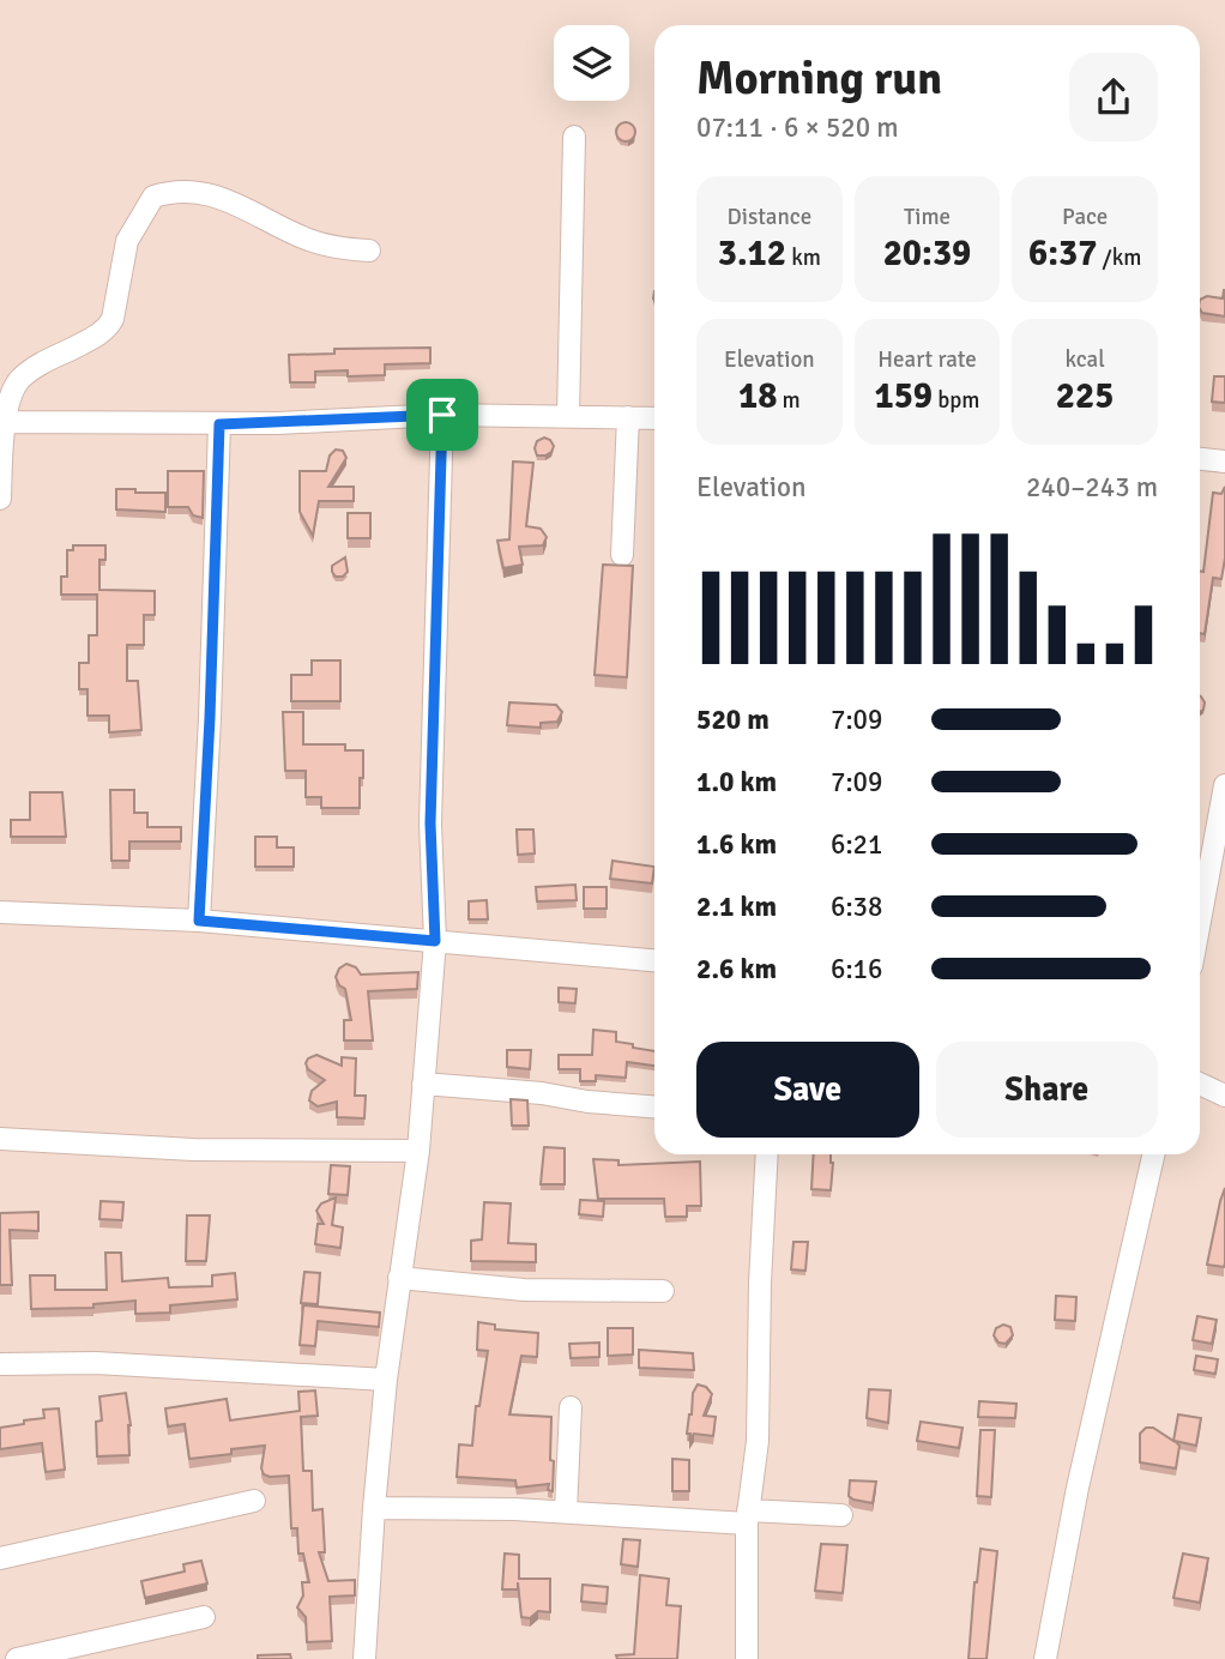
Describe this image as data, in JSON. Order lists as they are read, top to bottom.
{
  "page": {
    "heading": ["Morning run", "07:11 · 6 × 520 m"],
    "stats": [
      ["Distance", "3.12 km"],
      ["Time", "20:39"],
      ["Pace", "6:37 /km"],
      ["Elevation", "18 m"],
      ["Heart rate", "159 bpm"],
      ["kcal", "225"]
    ],
    "chart": ["Elevation", "240–243 m"],
    "list": [
      {
        "name": "520 m",
        "note": "7:09"
      },
      {
        "name": "1.0 km",
        "note": "7:09"
      },
      {
        "name": "1.6 km",
        "note": "6:21"
      },
      {
        "name": "2.1 km",
        "note": "6:38"
      },
      {
        "name": "2.6 km",
        "note": "6:16"
      }
    ],
    "buttons": ["Save", "Share"]
  }
}
